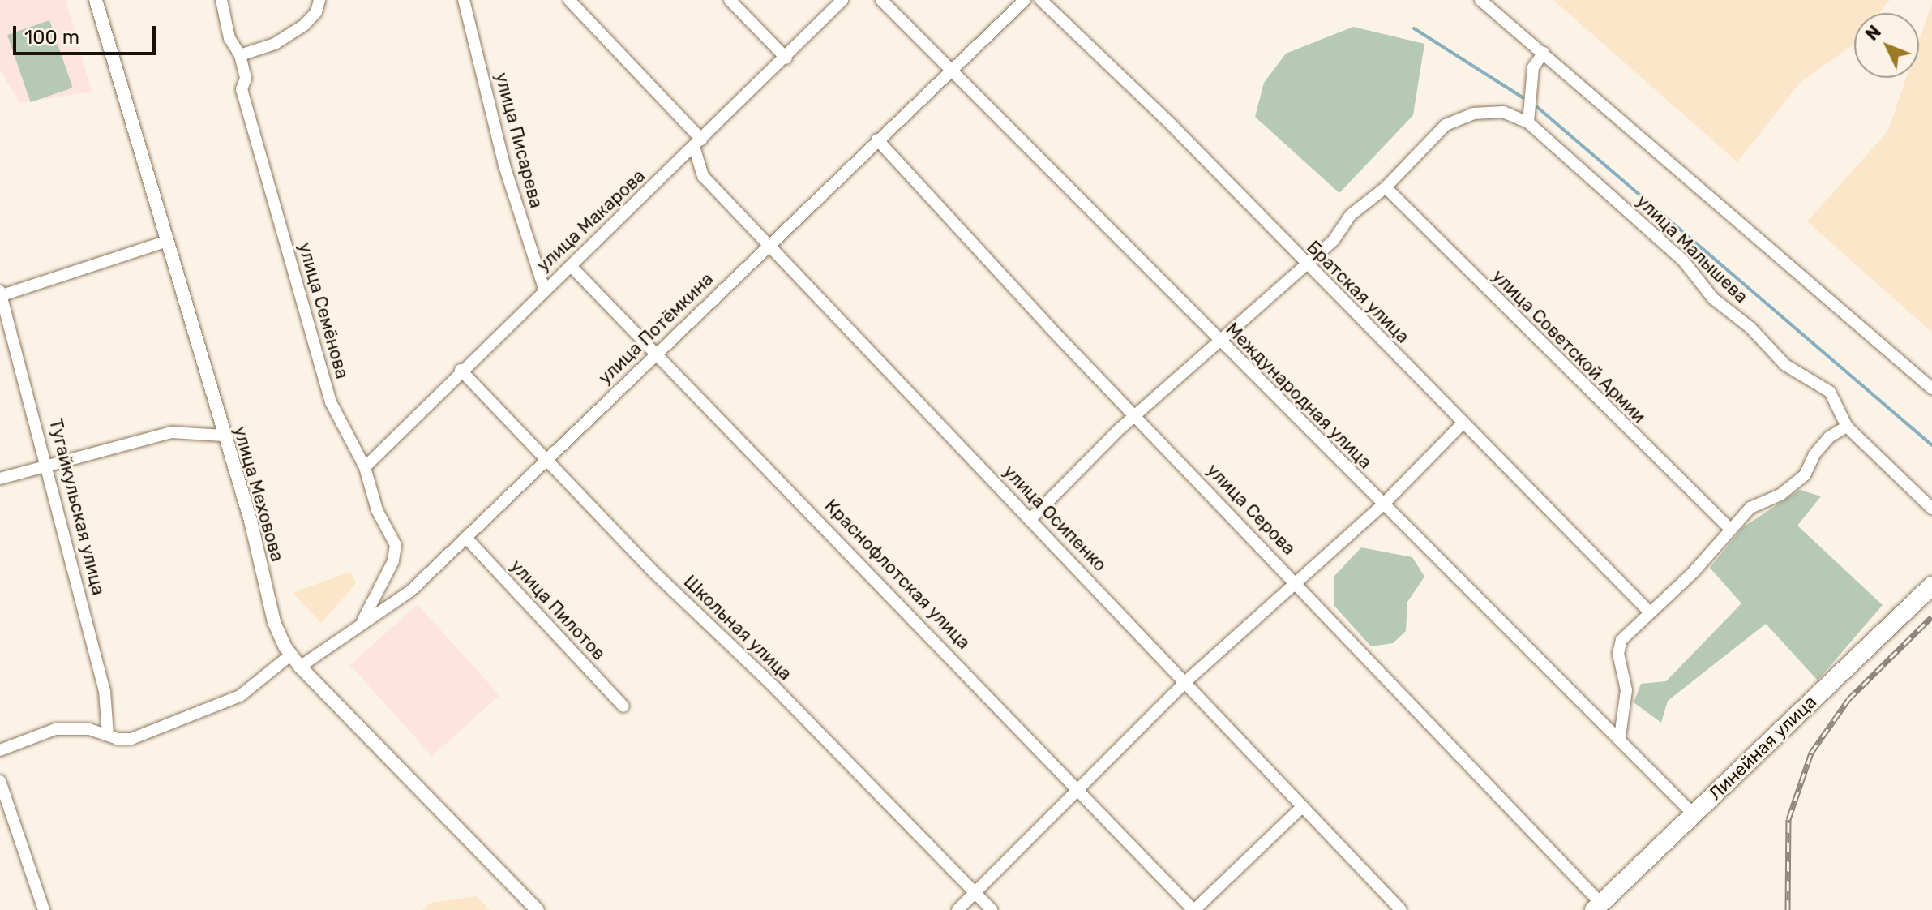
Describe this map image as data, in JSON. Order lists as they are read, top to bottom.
{
  "streets": {
    "main road": ["Линейная улица"],
    "street": [
      "улица Писарева",
      "улица Макарова",
      "улица Малышева",
      "Братская улица",
      "улица Семёнова",
      "улица Потёмкина",
      "улица Советской Армии",
      "Международная улица",
      "улица Меховова",
      "Тугайкульская улица",
      "улица Серова",
      "улица Осипенко",
      "Краснофлотская улица",
      "улица Пилотов",
      "Школьная улица"
    ]
  },
  "crossings": [
    ["улица Писарева", "улица Макарова"],
    ["улица Макарова", "улица Семёнова"],
    ["улица Макарова", "улица Осипенко"],
    ["улица Макарова", "Краснофлотская улица"],
    ["улица Макарова", "Школьная улица"],
    ["улица Семёнова", "улица Потёмкина"],
    ["улица Потёмкина", "Международная улица"],
    ["улица Потёмкина", "улица Меховова"],
    ["улица Потёмкина", "улица Серова"],
    ["улица Потёмкина", "улица Осипенко"],
    ["улица Потёмкина", "Краснофлотская улица"],
    ["улица Потёмкина", "улица Пилотов"],
    ["улица Потёмкина", "Школьная улица"],
    ["Международная улица", "Линейная улица"],
    ["улица Серова", "Линейная улица"]
  ],
  "scale_bar": "100 m",
  "north": "top left"
}
